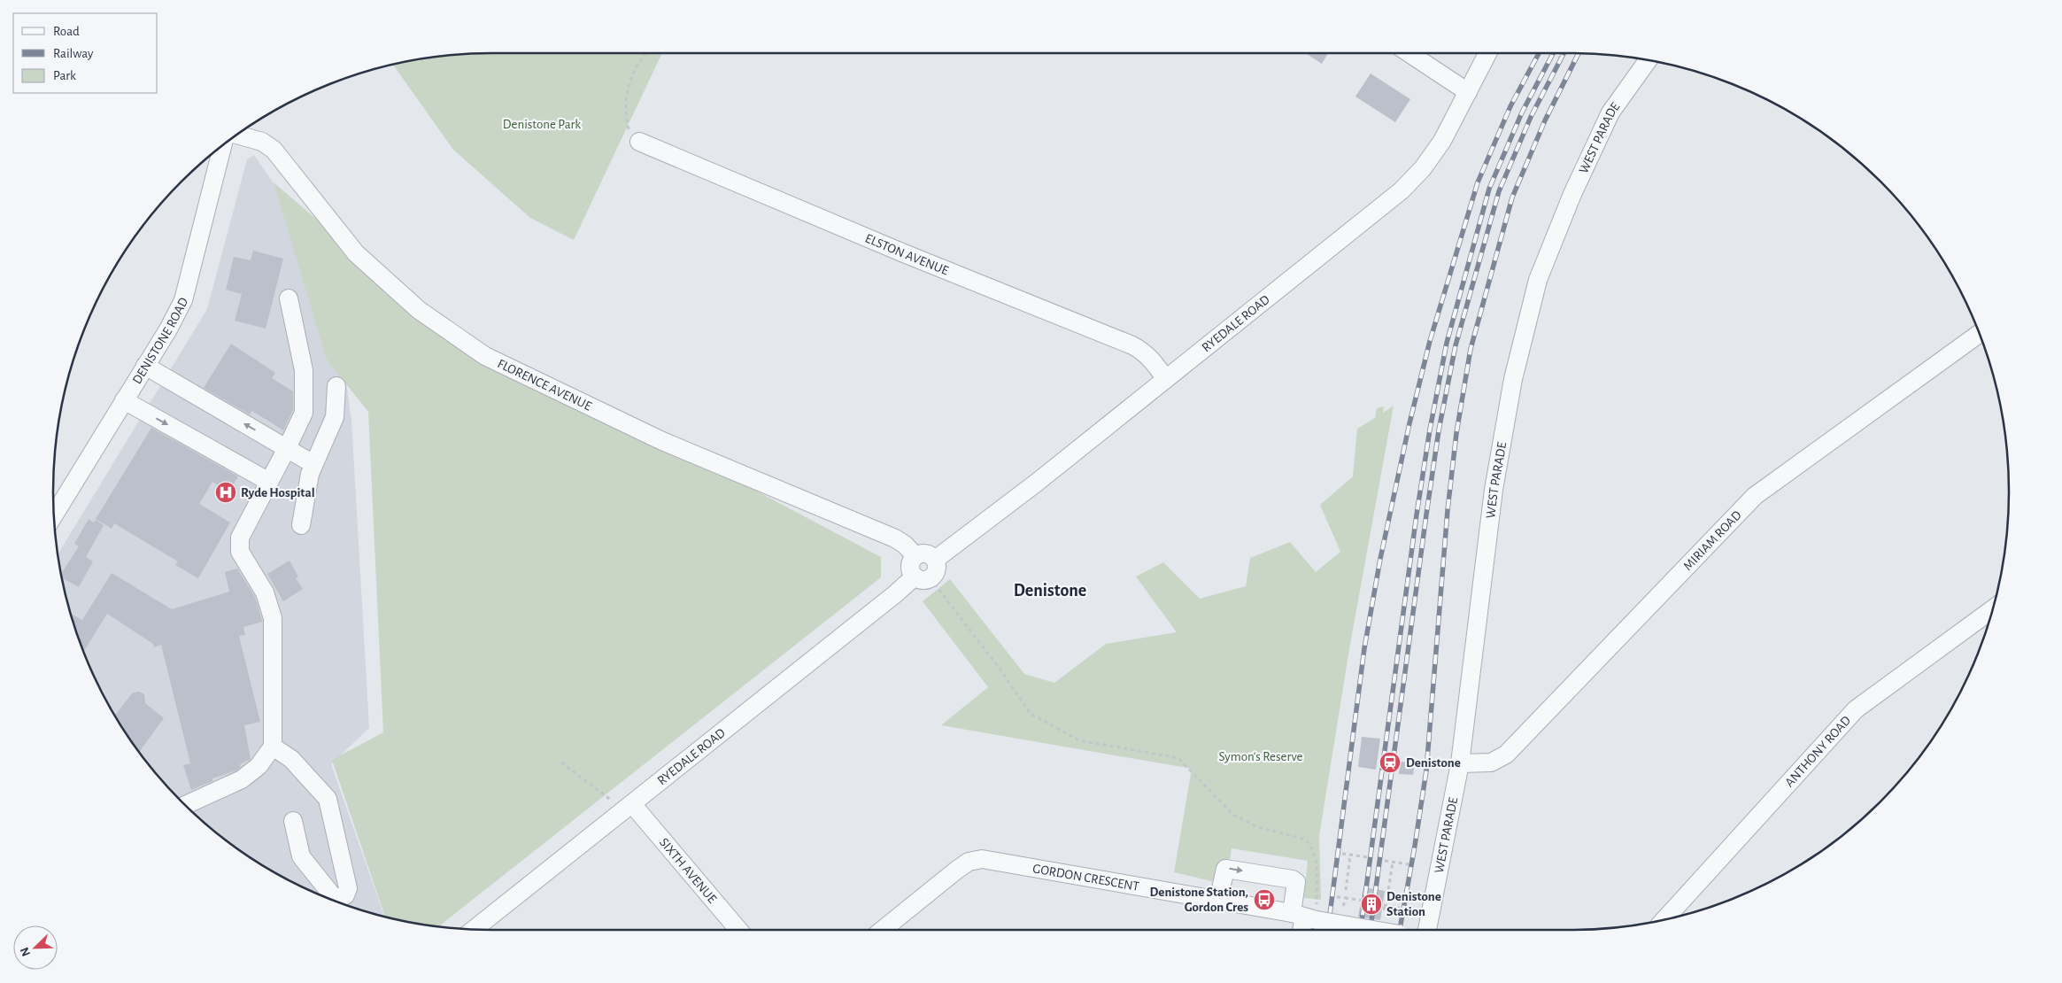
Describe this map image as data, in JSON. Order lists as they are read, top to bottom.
{
  "streets": {
    "street": [
      "WEST PARADE",
      "ELSTON AVENUE",
      "RYEDALE ROAD",
      "DENISTONE ROAD",
      "FLORENCE AVENUE",
      "MIRIAM ROAD",
      "ANTHONY ROAD",
      "SIXTH AVENUE",
      "GORDON CRESCENT"
    ]
  },
  "crossings": [
    ["WEST PARADE", "MIRIAM ROAD"],
    ["ELSTON AVENUE", "RYEDALE ROAD"],
    ["RYEDALE ROAD", "FLORENCE AVENUE"],
    ["RYEDALE ROAD", "SIXTH AVENUE"]
  ],
  "districts": ["Denistone"],
  "parks": ["Denistone Park", "Symon's Reserve"],
  "places": {
    "hospital": ["Ryde Hospital"],
    "station": ["Denistone"],
    "bus stop": ["Denistone Station, Gordon Cres"],
    "building": ["Denistone Station"]
  },
  "legend": ["Road", "Railway", "Park"],
  "north": "bottom left"
}
